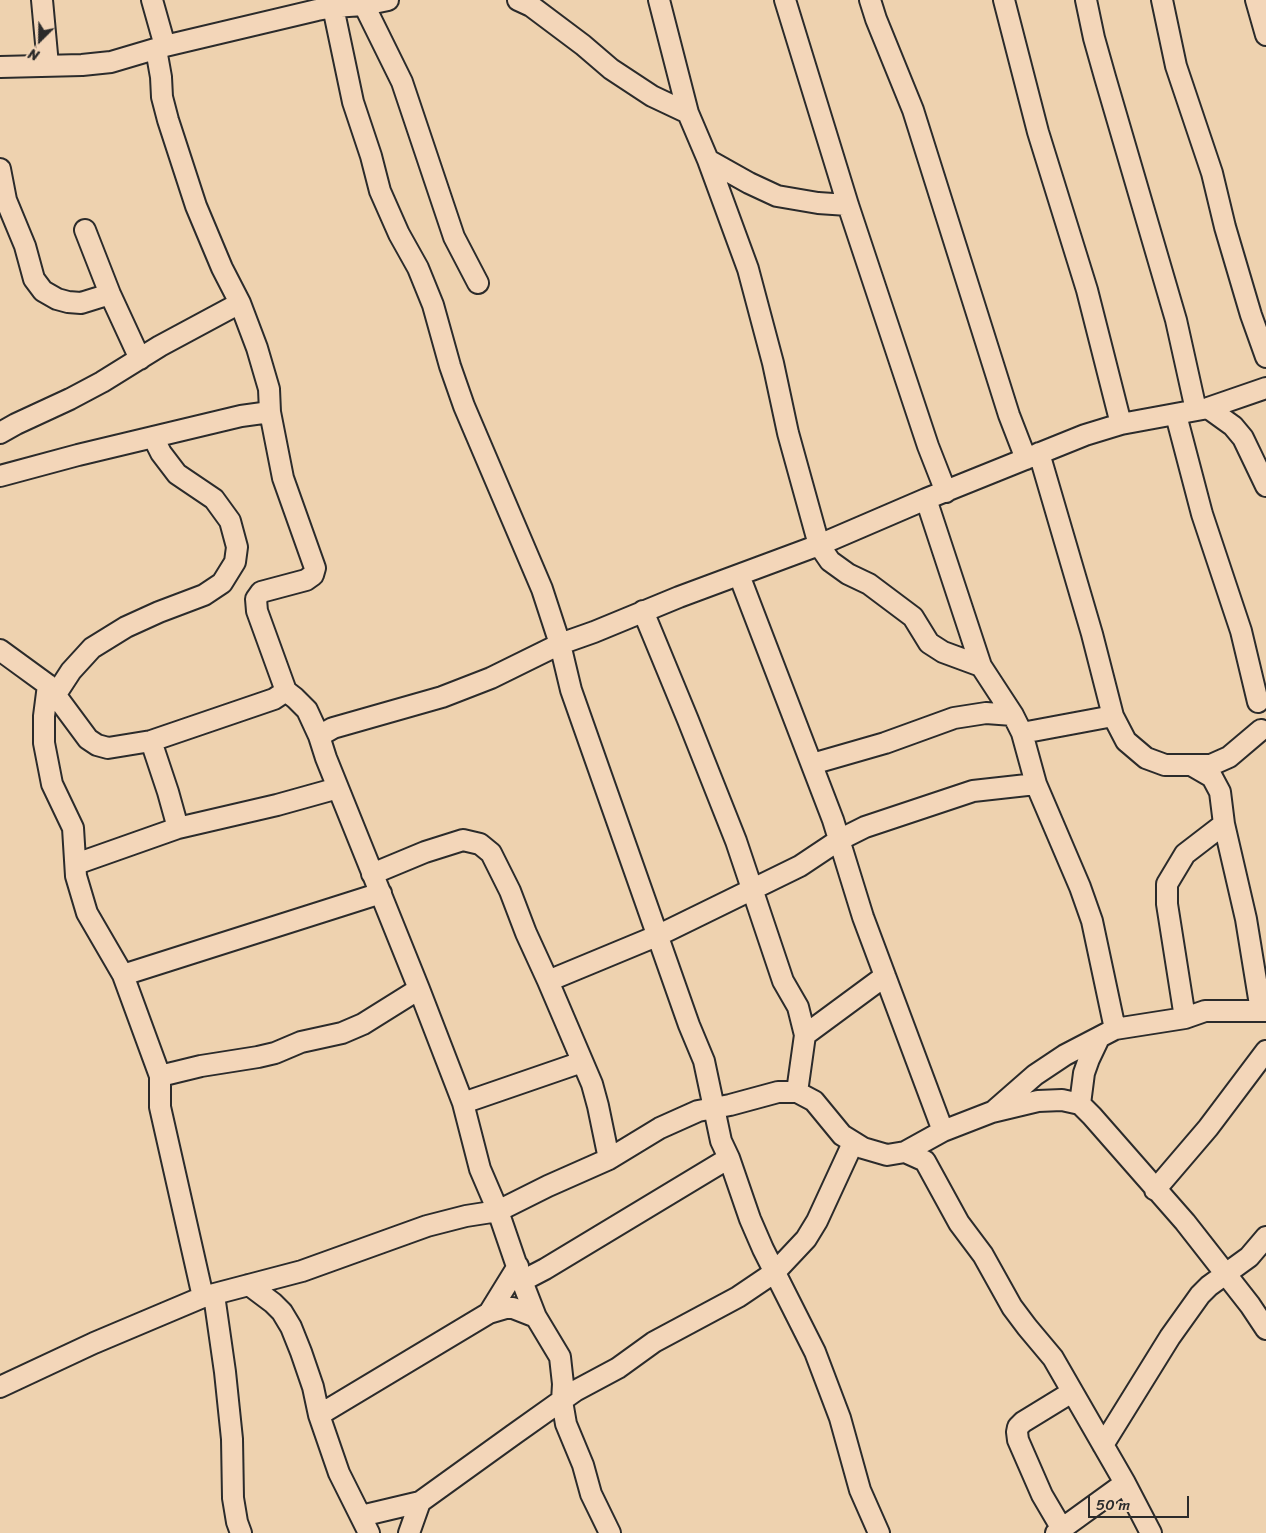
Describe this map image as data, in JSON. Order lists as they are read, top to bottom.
{
  "scale_bar": "50 m",
  "north": "bottom left"
}
